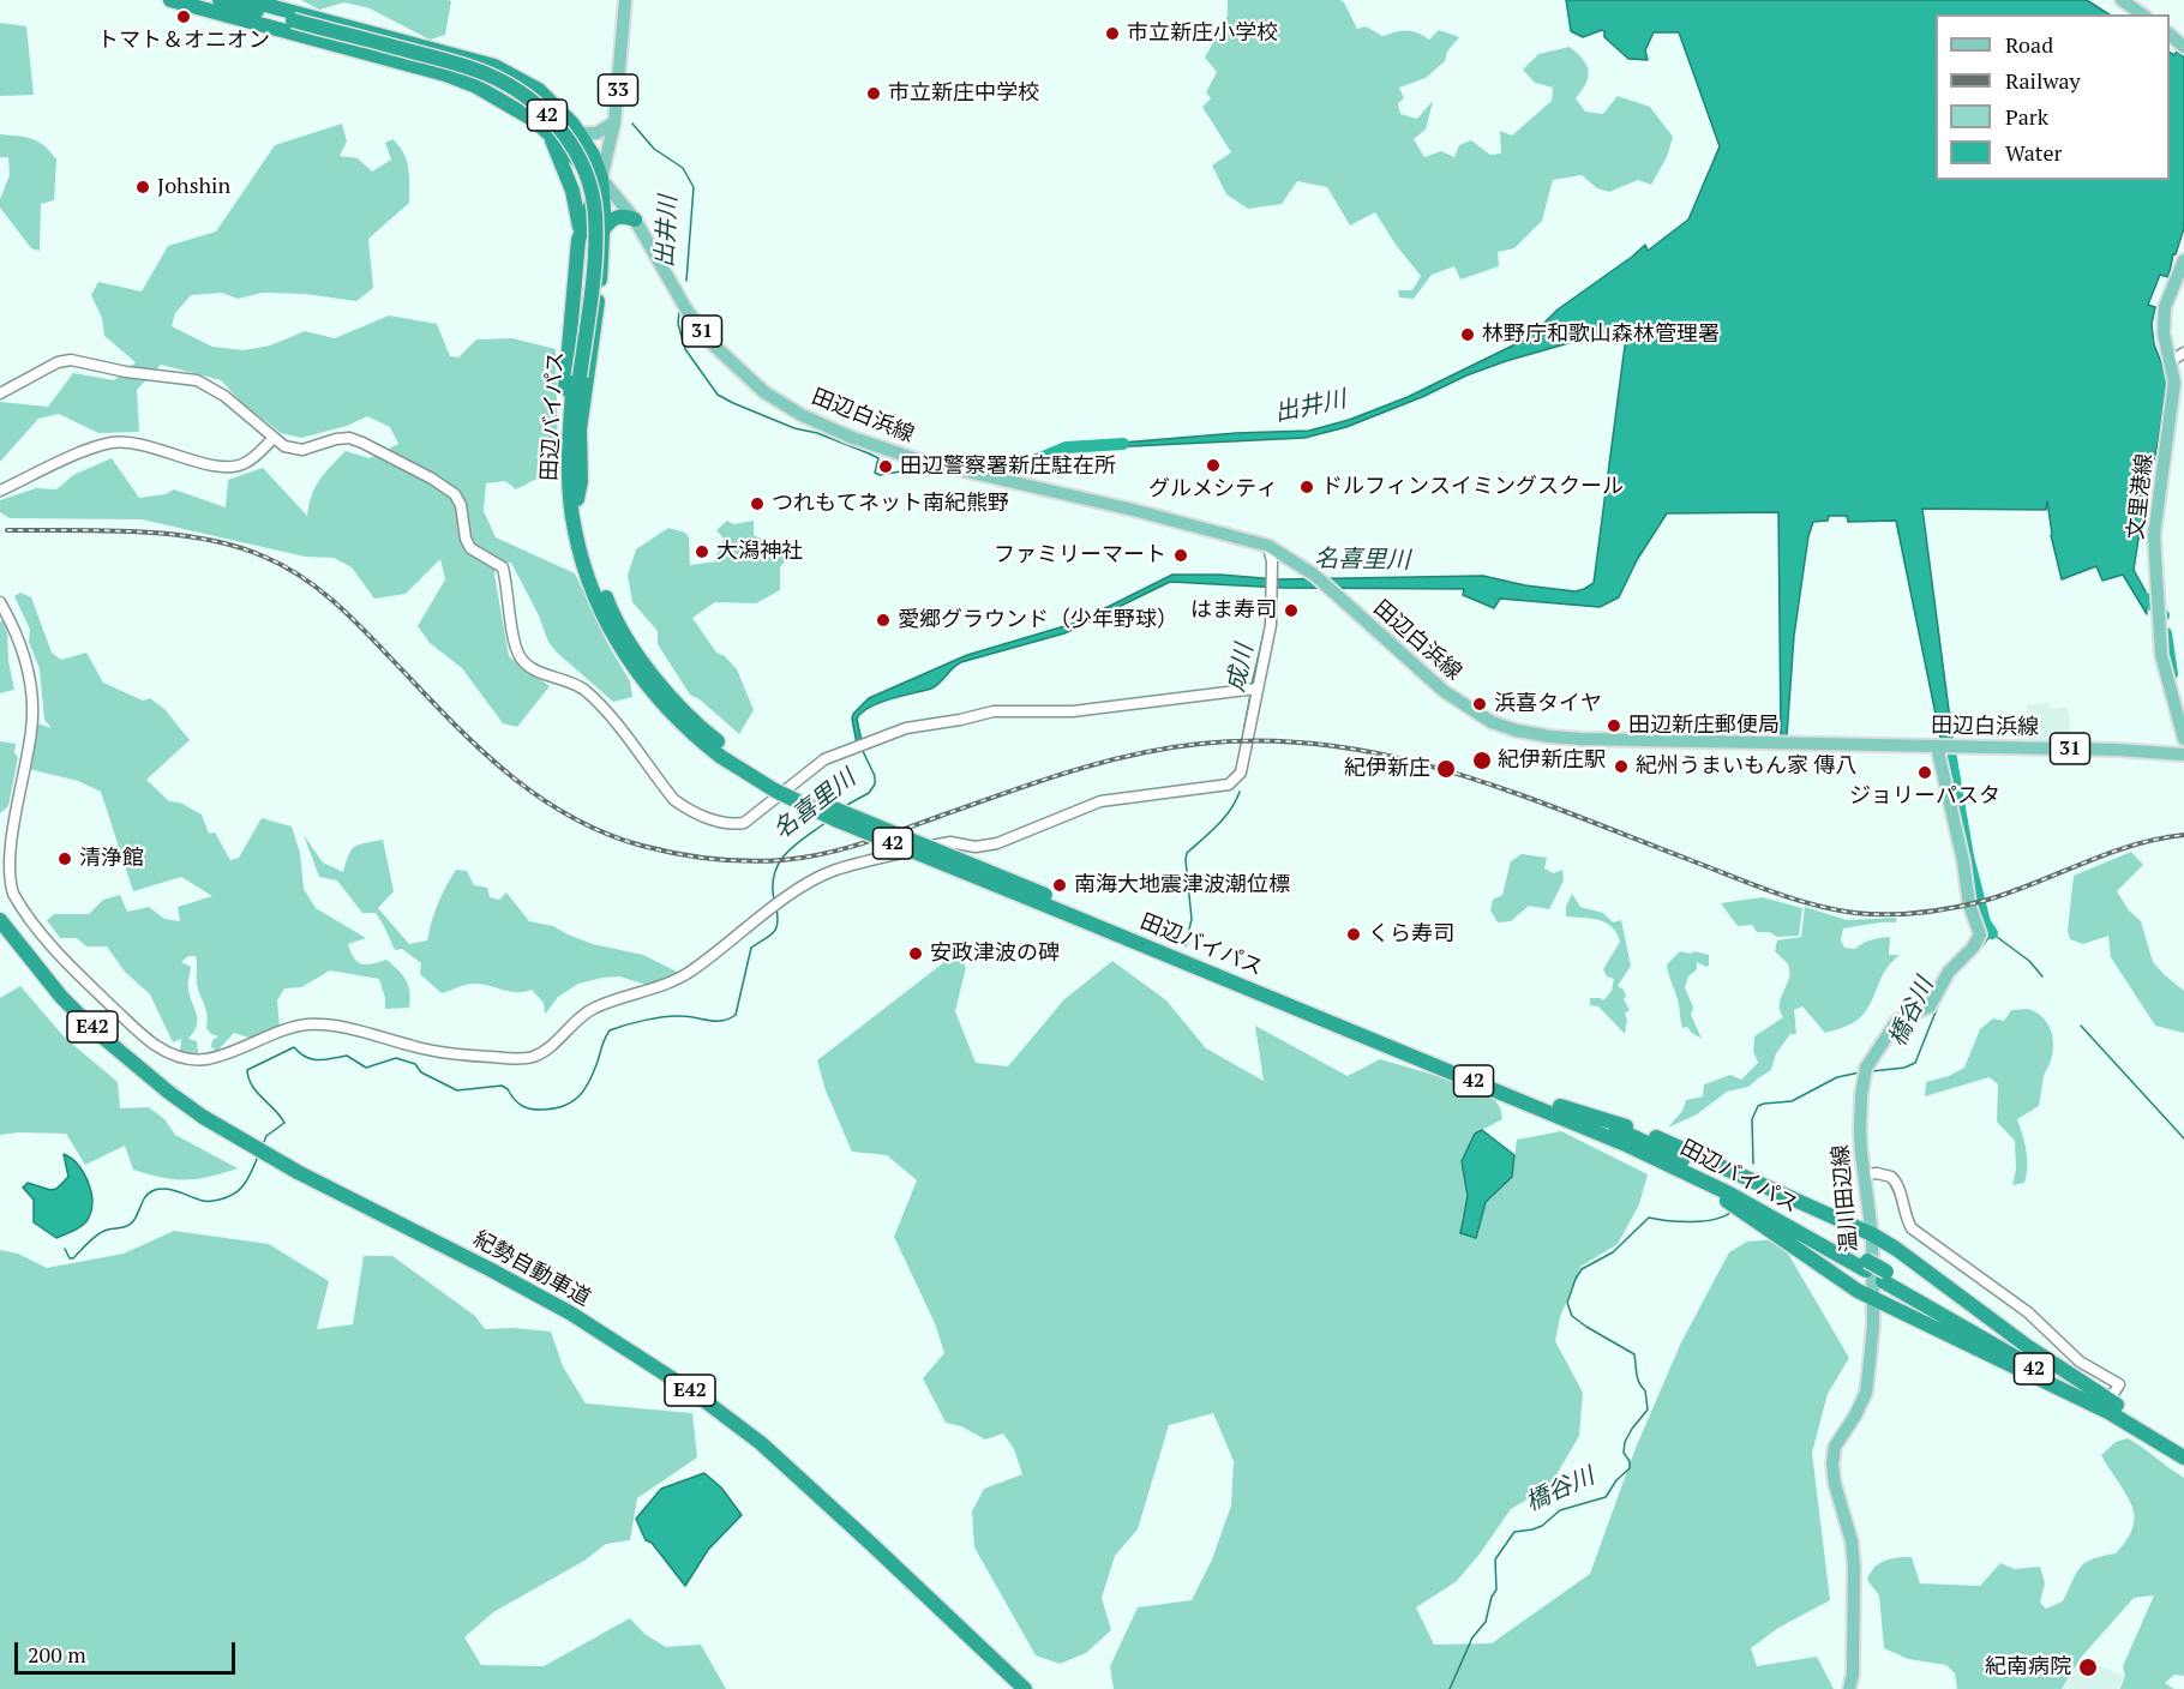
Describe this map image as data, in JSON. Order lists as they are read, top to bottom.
{
  "streets": {
    "highway": [
      "42",
      "田辺バイパス",
      "E42",
      "紀勢自動車道"
    ],
    "main road": [
      "33",
      "31",
      "田辺白浜線",
      "文里港線",
      "温川田辺線"
    ]
  },
  "crossings": [
    ["33", "42"],
    ["33", "田辺白浜線"],
    ["42", "田辺バイパス"],
    ["42", "田辺白浜線"],
    ["田辺白浜線", "温川田辺線"]
  ],
  "water": [
    "出井川",
    "名喜里川",
    "成川",
    "橋谷川"
  ],
  "places": [
    "トマト＆オニオン",
    "市立新庄小学校",
    "市立新庄中学校",
    "Johshin",
    "林野庁和歌山森林管理署",
    "グルメシティ",
    "田辺警察署新庄駐在所",
    "ドルフィンスイミングスクール",
    "つれもてネット南紀熊野",
    "大潟神社",
    "ファミリーマート",
    "はま寿司",
    "愛郷グラウンド（少年野球）",
    "浜喜タイヤ",
    "田辺新庄郵便局",
    "紀伊新庄駅",
    "紀州うまいもん家 傳八",
    "紀伊新庄",
    "ジョリーパスタ",
    "清浄館",
    "南海大地震津波潮位標",
    "くら寿司",
    "安政津波の碑",
    "紀南病院"
  ],
  "legend": [
    "Road",
    "Railway",
    "Park",
    "Water"
  ],
  "scale_bar": "200 m"
}
